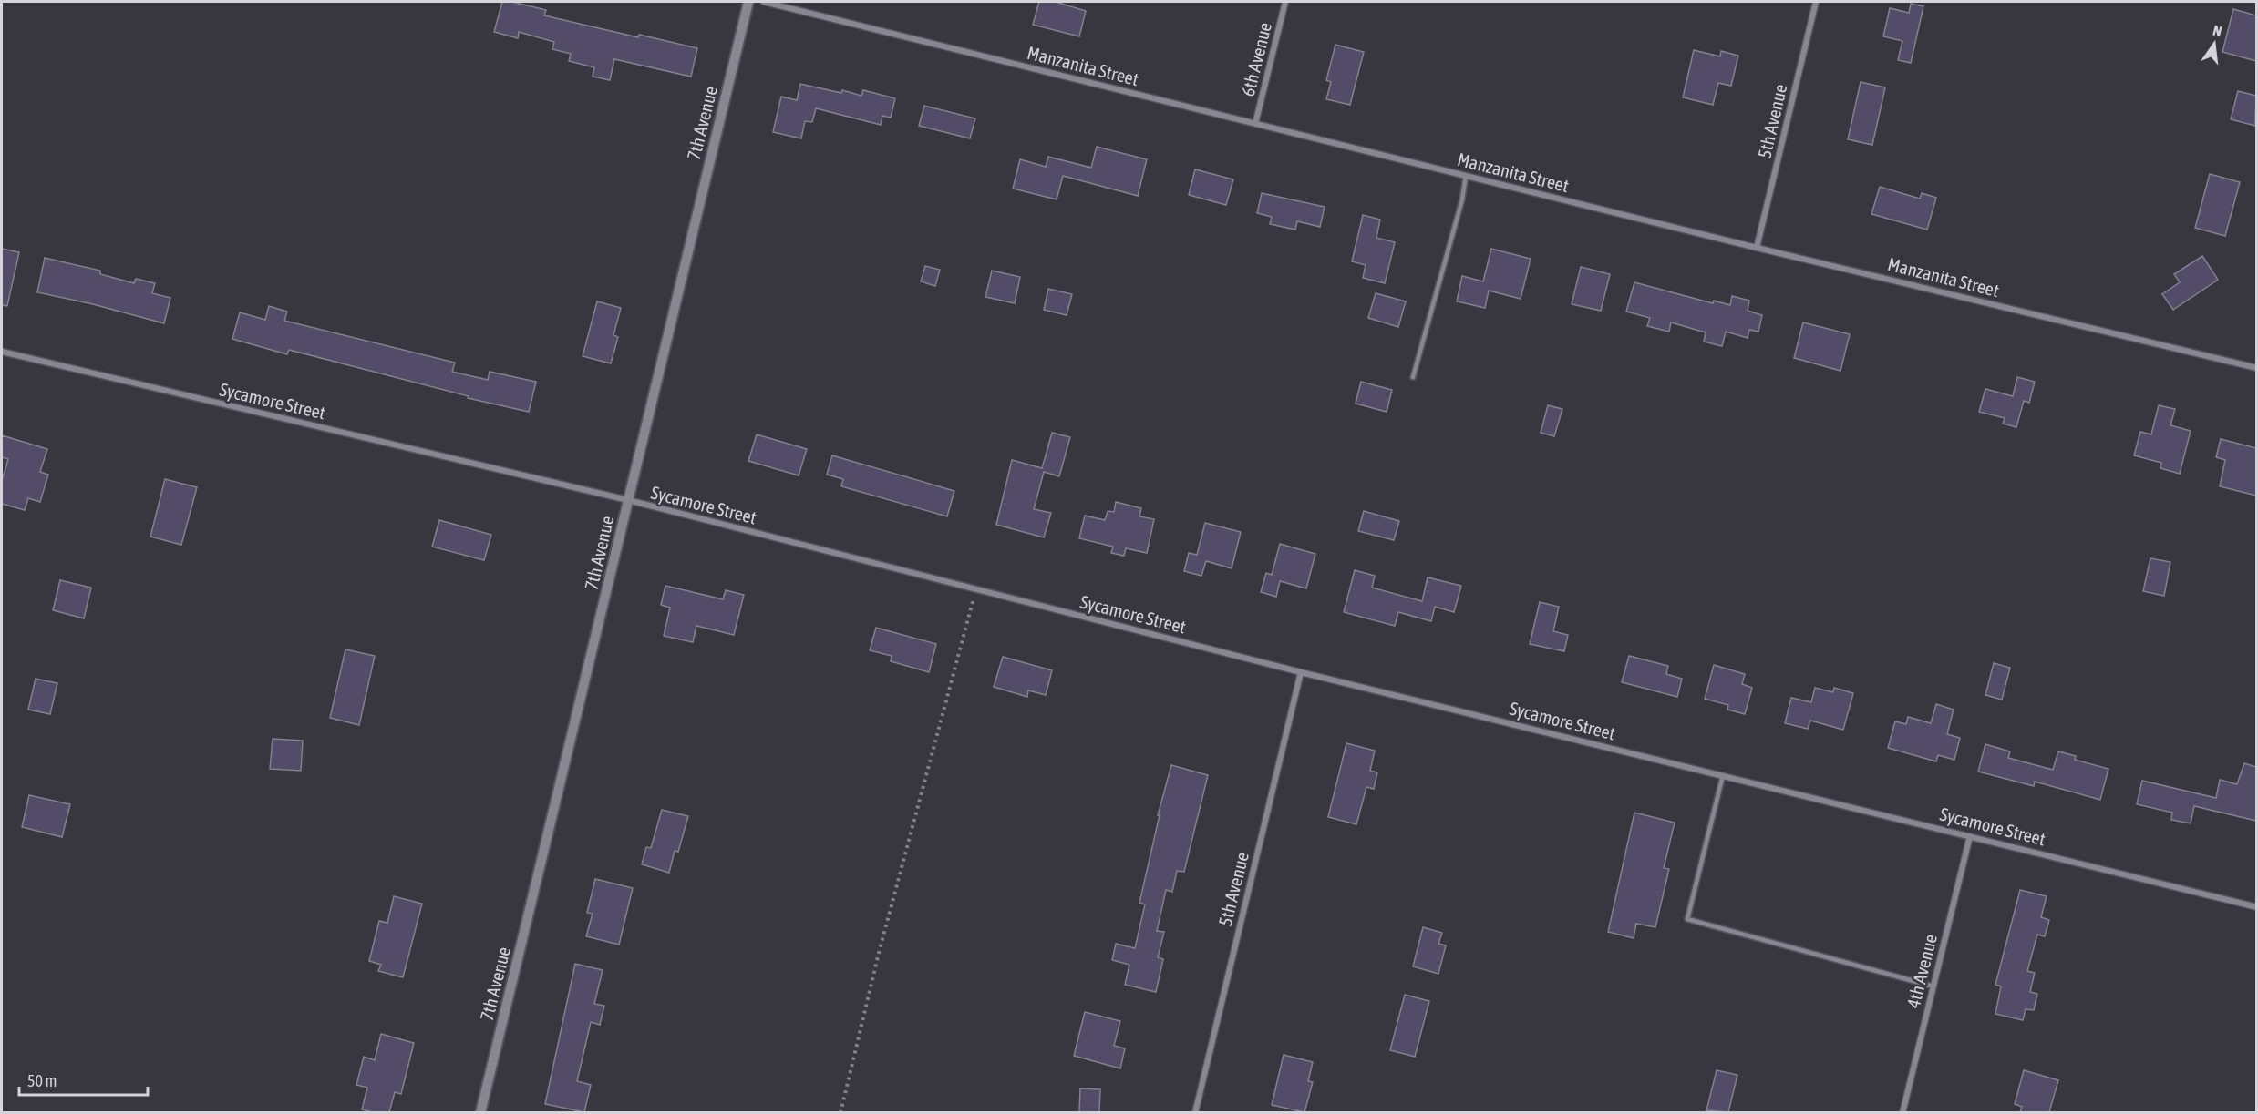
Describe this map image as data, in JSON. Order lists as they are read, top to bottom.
{
  "streets": {
    "street": [
      "6th Avenue",
      "Manzanita Street",
      "5th Avenue",
      "7th Avenue",
      "Sycamore Street",
      "4th Avenue"
    ]
  },
  "crossings": [
    ["6th Avenue", "Manzanita Street"],
    ["Manzanita Street", "5th Avenue"],
    ["5th Avenue", "Sycamore Street"],
    ["7th Avenue", "Sycamore Street"],
    ["Sycamore Street", "4th Avenue"]
  ],
  "scale_bar": "50 m",
  "north": "top"
}
